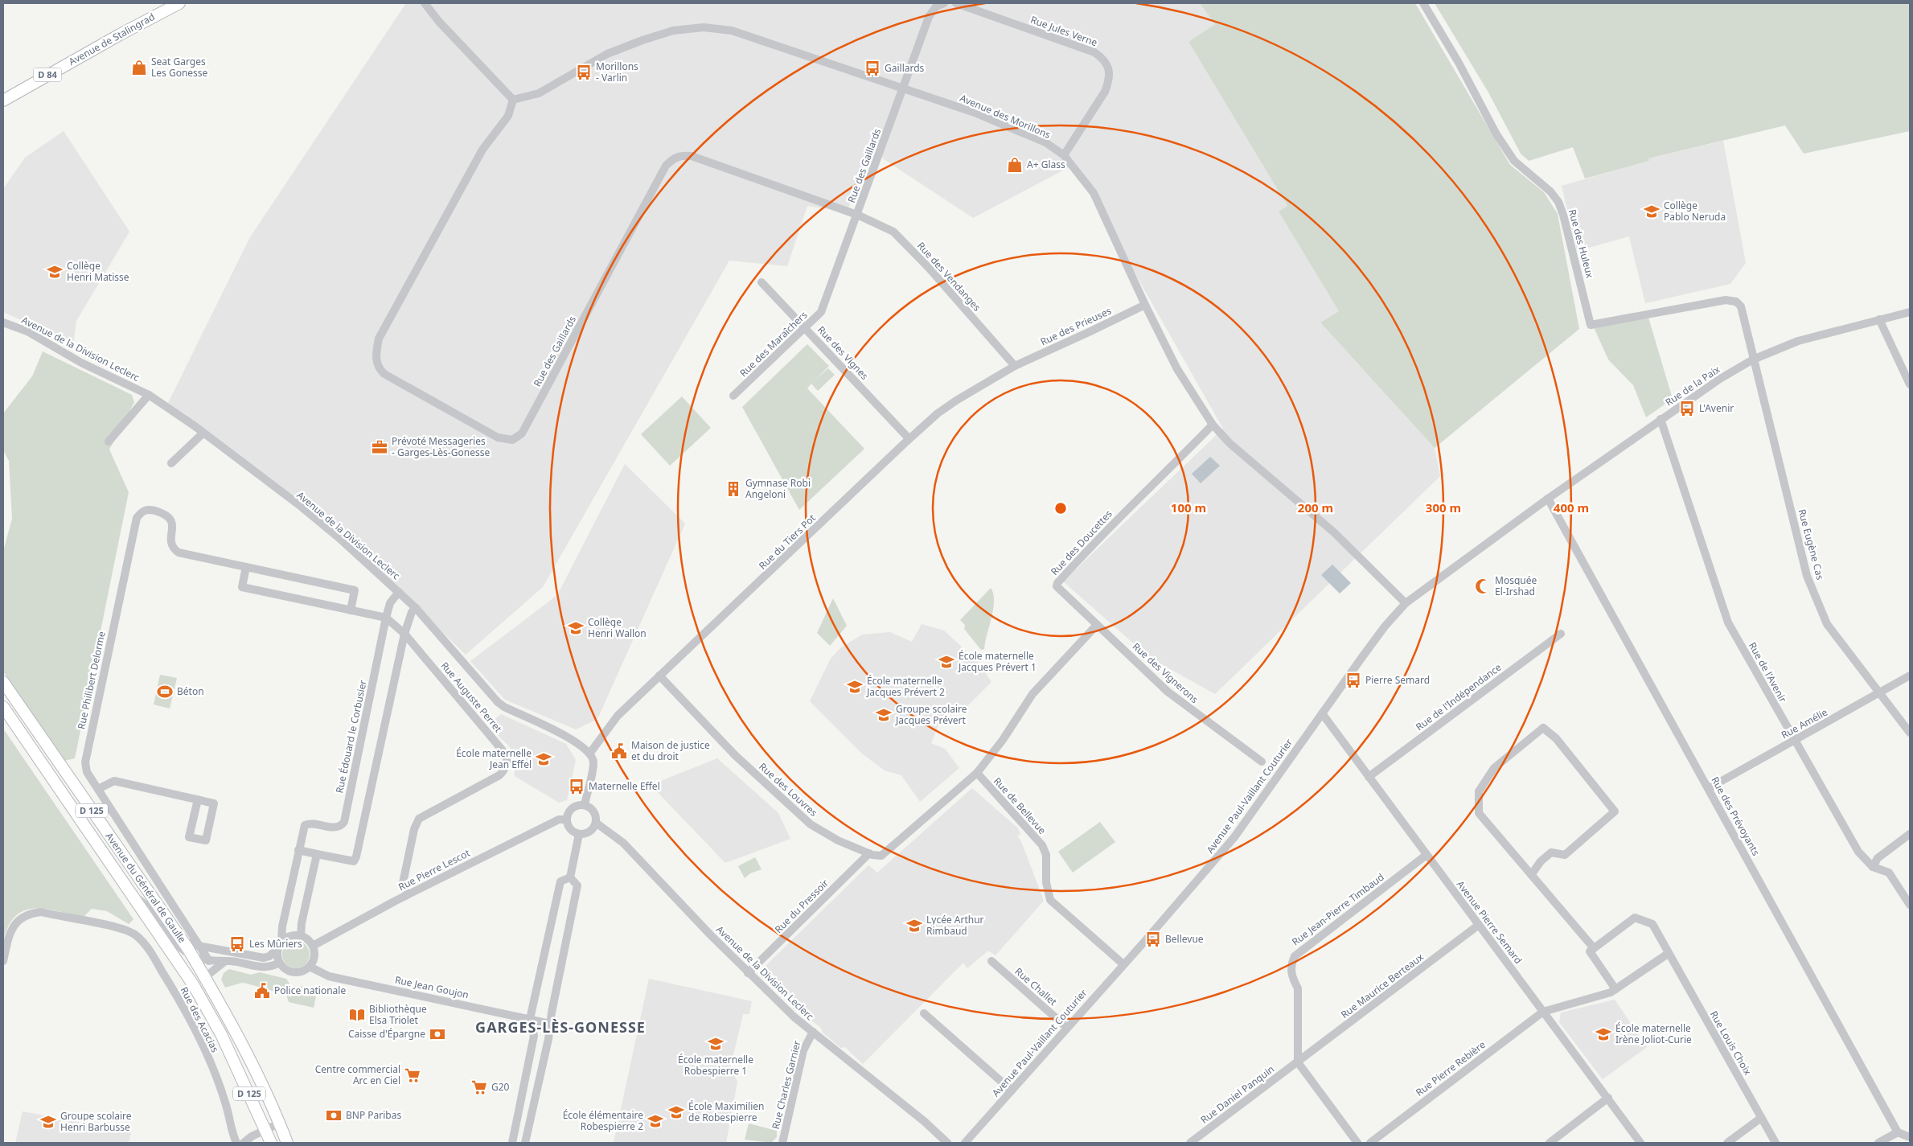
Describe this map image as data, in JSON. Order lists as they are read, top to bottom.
{
  "streets": {
    "main road": [
      "Avenue de Stalingrad",
      "D 84",
      "D 125",
      "Avenue du Général de Gaulle"
    ],
    "street": [
      "Rue Jules Verne",
      "Avenue des Morillons",
      "Rue des Gaillards",
      "Rue des Huleux",
      "Rue des Vendanges",
      "Rue des Prieuses",
      "Rue des Maraîchers",
      "Avenue de la Division Leclerc",
      "Rue des Vignes",
      "Rue de la Paix",
      "Rue du Tiers Pot",
      "Rue des Doucettes",
      "Rue Eugène Cas",
      "Rue de l'Avenir",
      "Rue des Vignerons",
      "Rue Philibert Delorme",
      "Rue Auguste Perret",
      "Rue de l'Indépendance",
      "Rue Amélie",
      "Rue Édouard le Corbusier",
      "Rue des Louvres",
      "Avenue Paul-Vaillant Couturier",
      "Rue de Bellevue",
      "Rue des Prévoyants",
      "Rue Pierre Lescot",
      "Rue du Pressoir",
      "Rue Jean-Pierre Timbaud",
      "Avenue Pierre Semard",
      "Rue Maurice Berteaux",
      "Rue Challet",
      "Rue Jean Goujon",
      "Rue des Acacias",
      "Rue Louis Choix",
      "Rue Pierre Rebière",
      "Rue Charles Garnier",
      "Rue Daniel Panquin"
    ]
  },
  "crossings": [
    ["Rue Jules Verne", "Avenue des Morillons"],
    ["Avenue des Morillons", "Rue des Gaillards"],
    ["Avenue des Morillons", "Rue des Prieuses"],
    ["Avenue des Morillons", "Rue des Doucettes"],
    ["Avenue des Morillons", "Avenue Paul-Vaillant Couturier"],
    ["Rue des Gaillards", "Rue des Vendanges"],
    ["Rue des Gaillards", "Rue des Maraîchers"],
    ["Rue des Huleux", "Rue de la Paix"],
    ["Rue des Huleux", "Rue Eugène Cas"],
    ["Rue des Vendanges", "Rue des Prieuses"],
    ["Rue des Vendanges", "Rue des Maraîchers"],
    ["Rue des Vendanges", "Rue du Tiers Pot"],
    ["Rue des Prieuses", "Rue du Tiers Pot"],
    ["Rue des Maraîchers", "Rue des Vignes"],
    ["Avenue de la Division Leclerc", "Rue du Tiers Pot"],
    ["Avenue de la Division Leclerc", "Rue Édouard le Corbusier"],
    ["Avenue de la Division Leclerc", "Rue Pierre Lescot"],
    ["Avenue de la Division Leclerc", "Rue du Pressoir"],
    ["Avenue de la Division Leclerc", "Rue Charles Garnier"],
    ["Rue des Vignes", "Rue du Tiers Pot"],
    ["Rue de la Paix", "Rue Eugène Cas"],
    ["Rue de la Paix", "Rue de l'Avenir"],
    ["Rue de la Paix", "Avenue Paul-Vaillant Couturier"],
    ["Rue de la Paix", "Rue des Prévoyants"],
    ["Rue du Tiers Pot", "Rue des Louvres"],
    ["Rue des Doucettes", "Rue des Vignerons"],
    ["Rue Eugène Cas", "Rue Amélie"],
    ["Rue de l'Avenir", "Rue Amélie"],
    ["Rue Philibert Delorme", "Avenue du Général de Gaulle"],
    ["Rue Auguste Perret", "Rue Pierre Lescot"],
    ["Rue de l'Indépendance", "Avenue Pierre Semard"],
    ["Rue Amélie", "Rue des Prévoyants"],
    ["Rue Édouard le Corbusier", "Rue Pierre Lescot"],
    ["Rue Édouard le Corbusier", "Rue Jean Goujon"],
    ["Rue des Louvres", "Rue du Pressoir"],
    ["Avenue Paul-Vaillant Couturier", "Rue de Bellevue"],
    ["Avenue Paul-Vaillant Couturier", "Avenue Pierre Semard"],
    ["Avenue Paul-Vaillant Couturier", "Rue Challet"],
    ["Rue Pierre Lescot", "Rue Jean Goujon"],
    ["Rue Jean-Pierre Timbaud", "Avenue Pierre Semard"],
    ["Rue Jean-Pierre Timbaud", "Rue Maurice Berteaux"],
    ["Rue Jean-Pierre Timbaud", "Rue Daniel Panquin"],
    ["Avenue Pierre Semard", "Rue Maurice Berteaux"],
    ["Avenue Pierre Semard", "Rue Pierre Rebière"],
    ["Rue Maurice Berteaux", "Rue Daniel Panquin"]
  ],
  "districts": ["GARGES-LÈS-GONESSE"],
  "places": {
    "shop": ["Seat Garges Les Gonesse", "A+ Glass"],
    "bus stop": [
      "Gaillards",
      "Morillons - Varlin",
      "L'Avenir",
      "Pierre Semard",
      "Maternelle Effel",
      "Bellevue",
      "Les Mûriers"
    ],
    "school or university": [
      "Collège Pablo Neruda",
      "Collège Henri Matisse",
      "Collège Henri Wallon",
      "École maternelle Jacques Prévert 1",
      "École maternelle Jacques Prévert 2",
      "Groupe scolaire Jacques Prévert",
      "École maternelle Jean Effel",
      "Lycée Arthur Rimbaud",
      "École maternelle Irène Joliot-Curie",
      "École maternelle Robespierre 1",
      "École Maximilien de Robespierre",
      "École élémentaire Robespierre 2",
      "Groupe scolaire Henri Barbusse"
    ],
    "office": ["Prévoté Messageries - Garges-Lès-Gonesse"],
    "building": ["Gymnase Robi Angeloni"],
    "mosque": ["Mosquée El-Irshad"],
    "sports": ["Béton"],
    "public building": ["Maison de justice et du droit", "Police nationale"],
    "library": ["Bibliothèque Elsa Triolet"],
    "bank": ["Caisse d'Épargne", "BNP Paribas"],
    "supermarket": ["Centre commercial Arc en Ciel", "G20"]
  },
  "rings": [
    "100 m",
    "200 m",
    "300 m",
    "400 m"
  ]
}
